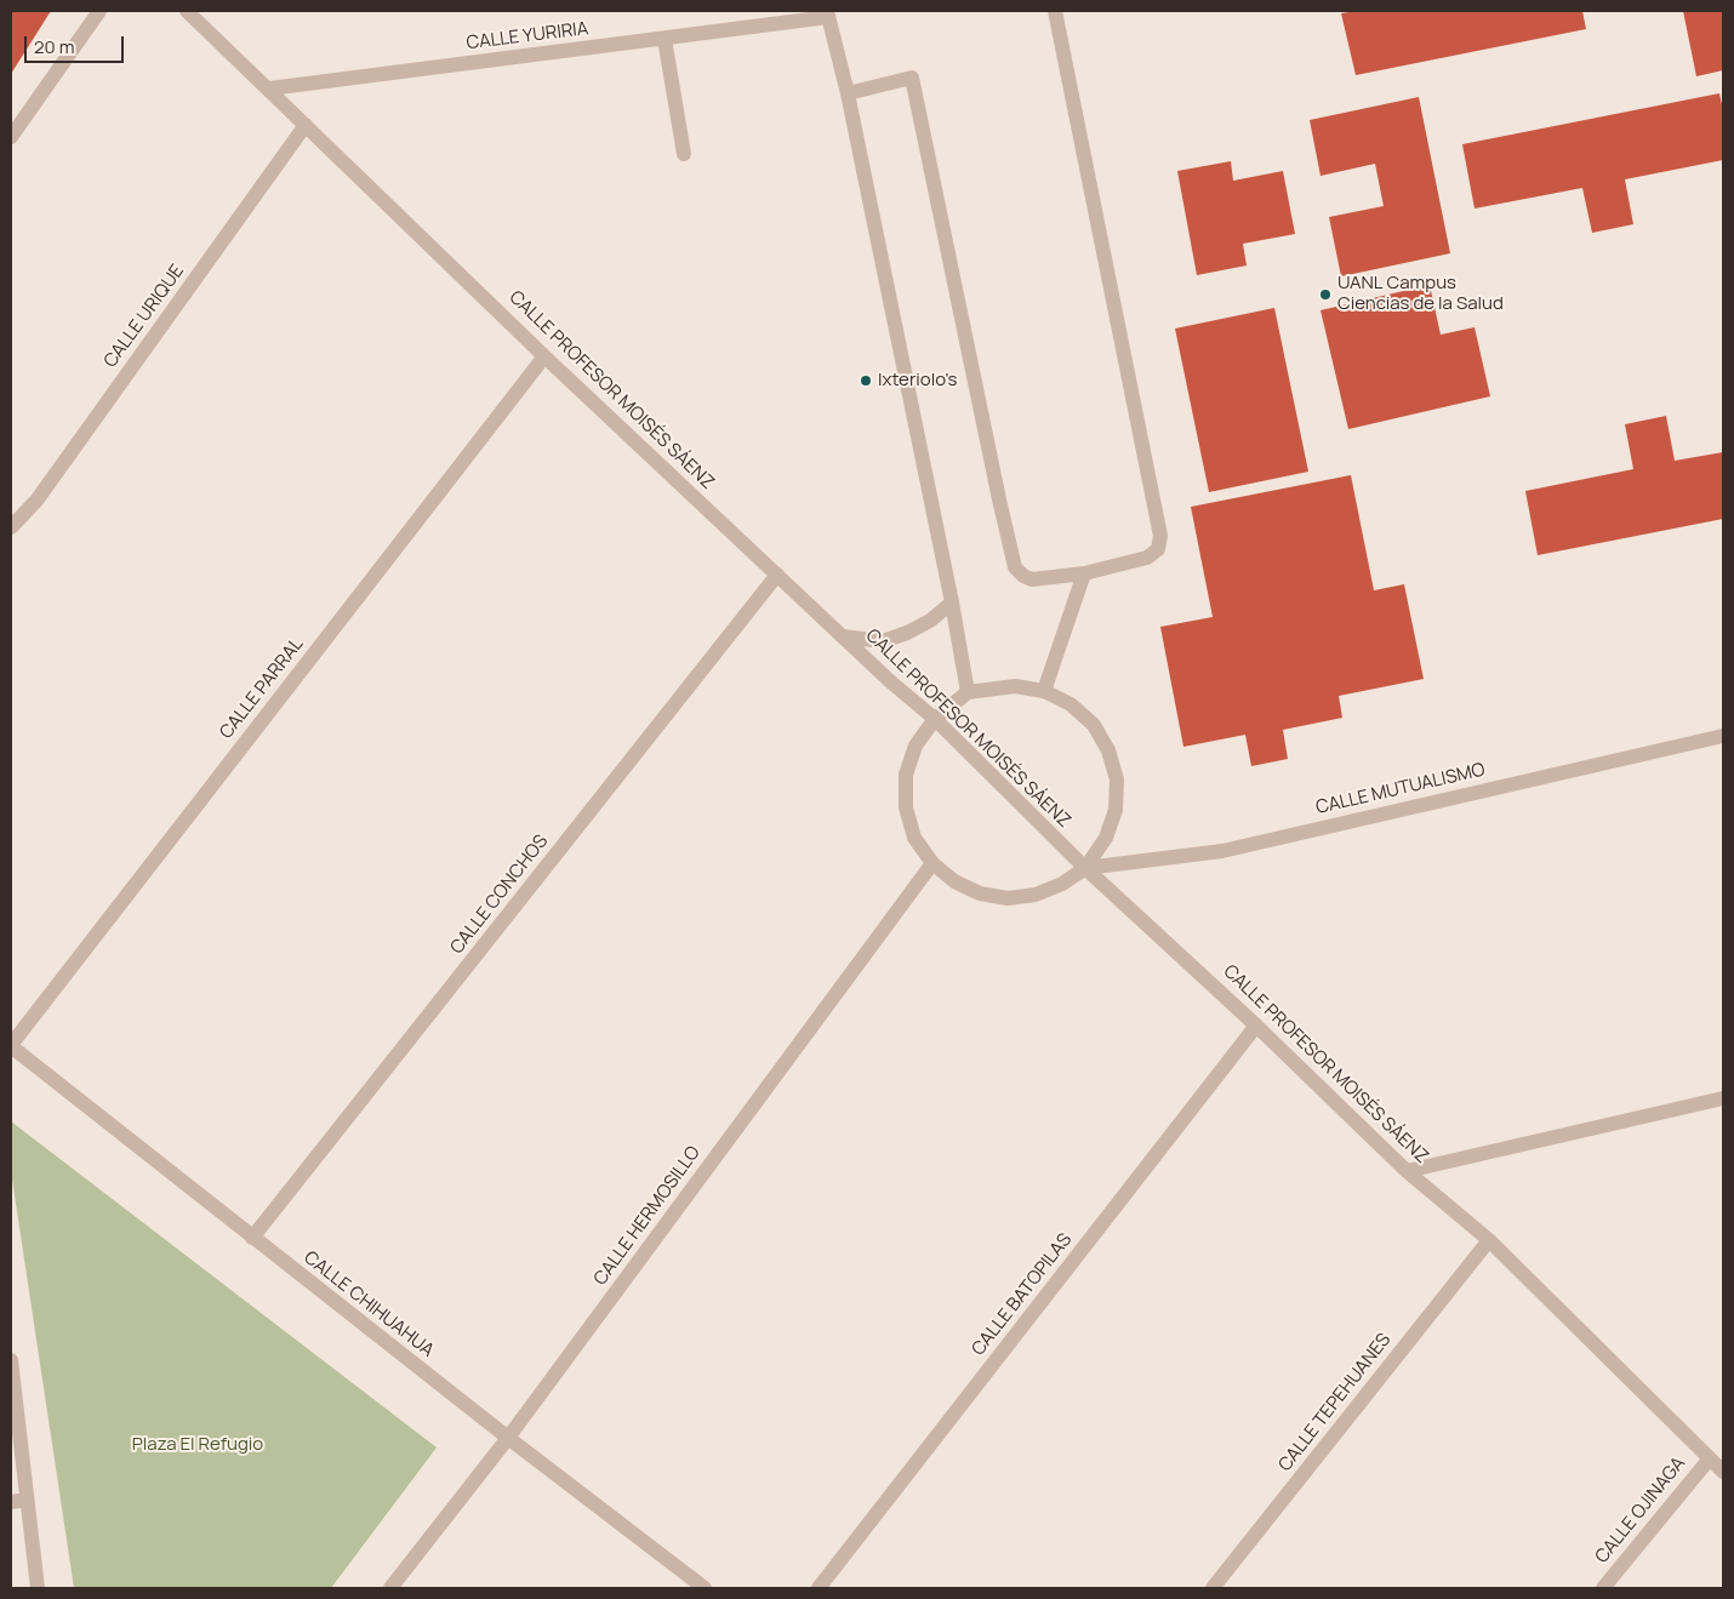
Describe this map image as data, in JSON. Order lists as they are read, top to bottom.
{
  "streets": {
    "street": [
      "CALLE YURIRIA",
      "CALLE URIQUE",
      "CALLE PROFESOR MOISÉS SÁENZ",
      "CALLE PARRAL",
      "CALLE MUTUALISMO",
      "CALLE CONCHOS",
      "CALLE HERMOSILLO",
      "CALLE BATOPILAS",
      "CALLE CHIHUAHUA",
      "CALLE TEPEHUANES",
      "CALLE OJINAGA"
    ]
  },
  "crossings": [
    ["CALLE YURIRIA", "CALLE PROFESOR MOISÉS SÁENZ"],
    ["CALLE URIQUE", "CALLE PROFESOR MOISÉS SÁENZ"],
    ["CALLE PROFESOR MOISÉS SÁENZ", "CALLE PARRAL"],
    ["CALLE PROFESOR MOISÉS SÁENZ", "CALLE MUTUALISMO"],
    ["CALLE PROFESOR MOISÉS SÁENZ", "CALLE CONCHOS"],
    ["CALLE PROFESOR MOISÉS SÁENZ", "CALLE BATOPILAS"],
    ["CALLE PROFESOR MOISÉS SÁENZ", "CALLE TEPEHUANES"],
    ["CALLE PROFESOR MOISÉS SÁENZ", "CALLE OJINAGA"],
    ["CALLE PARRAL", "CALLE CHIHUAHUA"],
    ["CALLE CONCHOS", "CALLE CHIHUAHUA"],
    ["CALLE HERMOSILLO", "CALLE CHIHUAHUA"]
  ],
  "parks": ["Plaza El Refugio"],
  "places": ["UANL Campus Ciencias de la Salud", "Ixteriolo's"],
  "scale_bar": "20 m"
}
